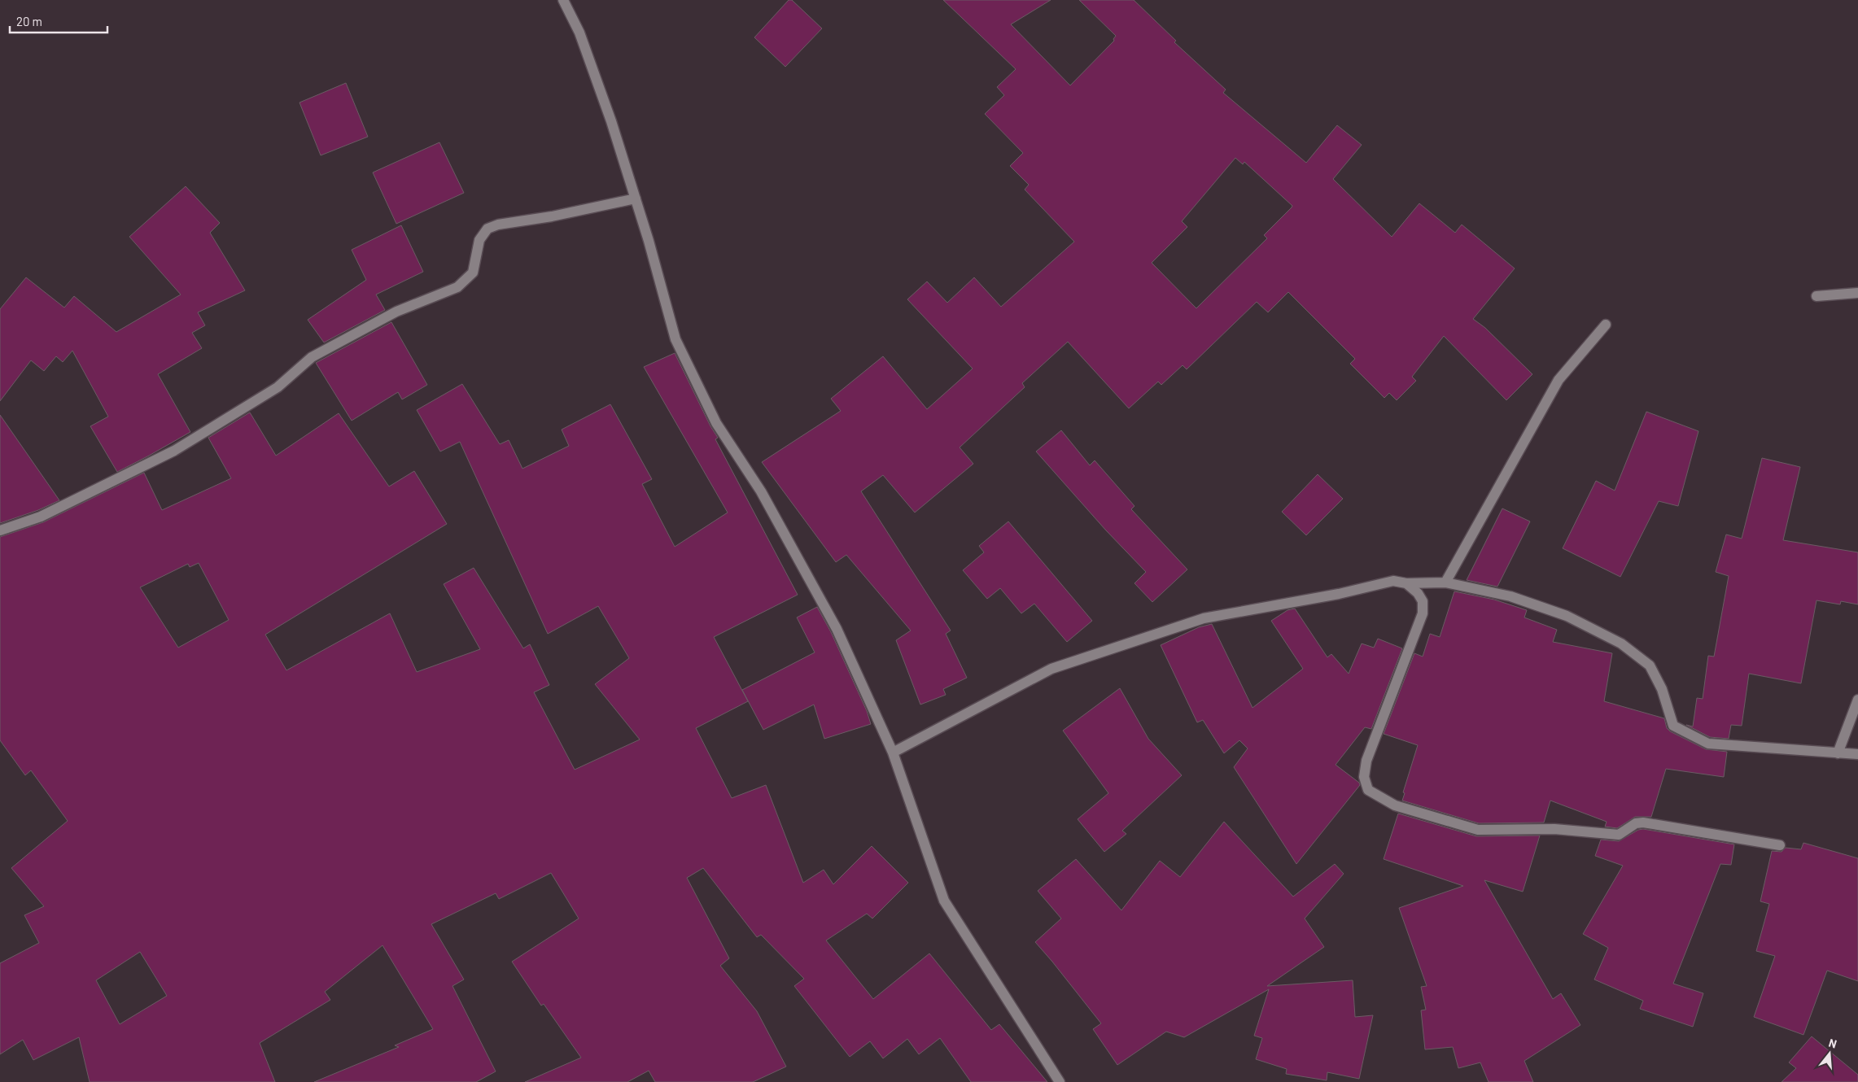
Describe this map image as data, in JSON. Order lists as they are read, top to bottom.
{
  "scale_bar": "20 m",
  "north": "top"
}
